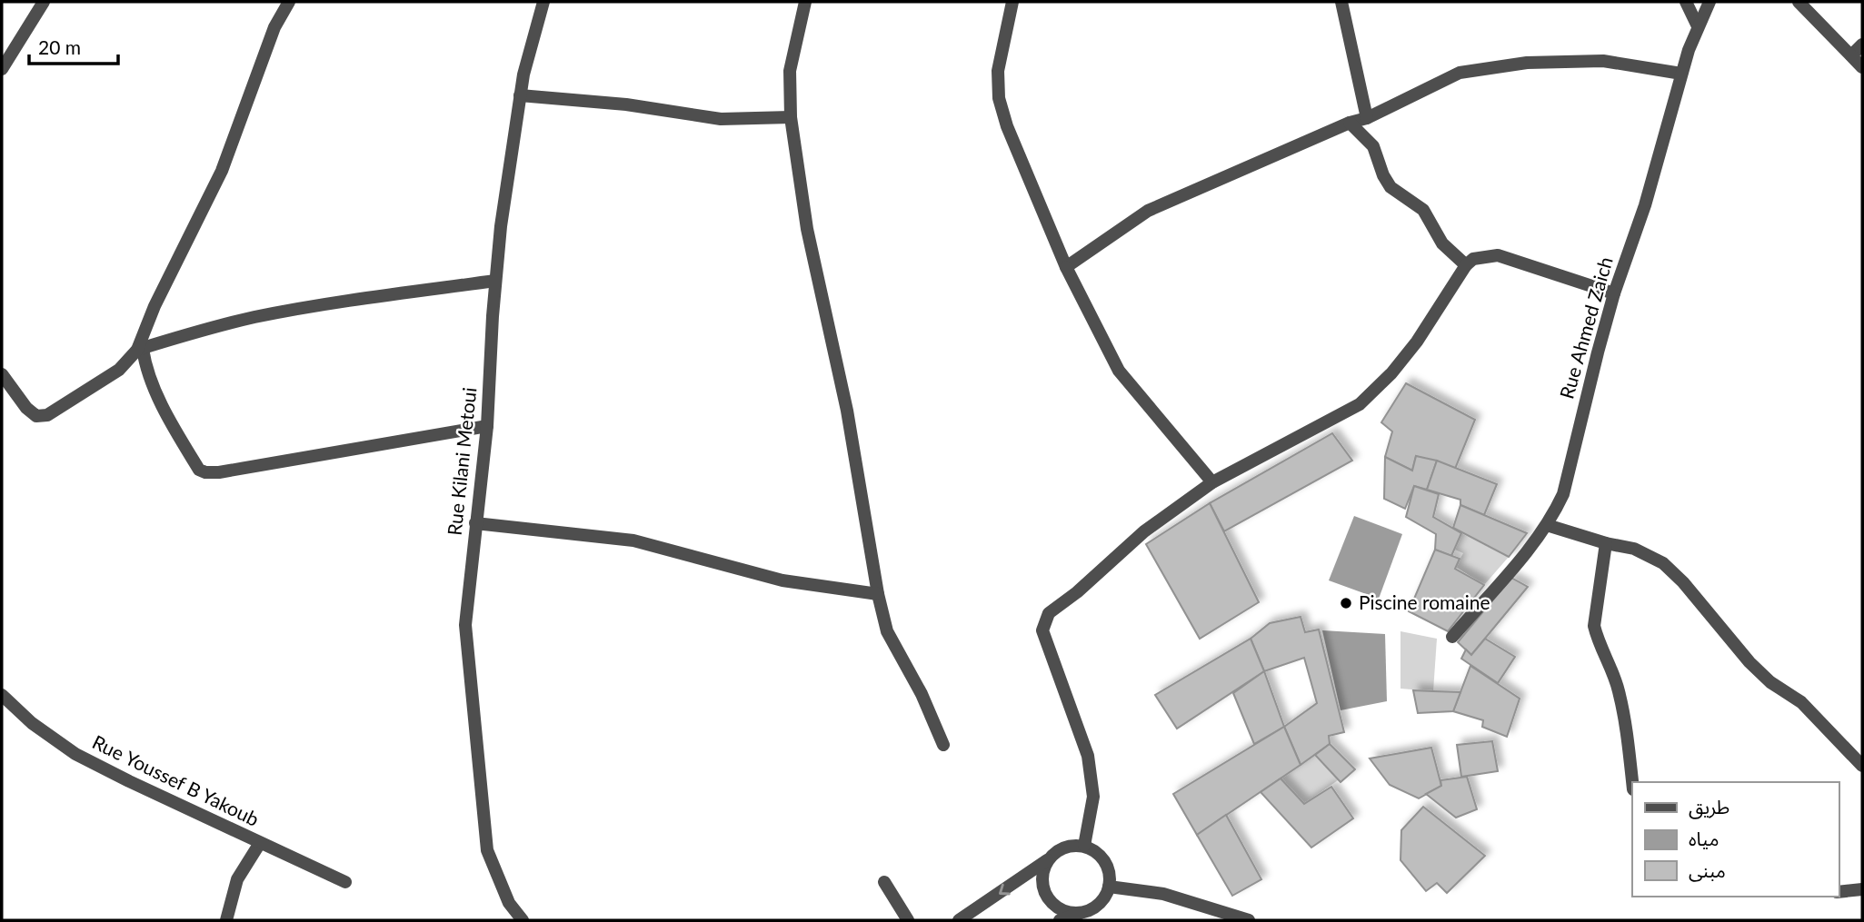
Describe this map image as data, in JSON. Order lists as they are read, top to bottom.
{
  "streets": {
    "street": ["Rue Ahmed Zaich", "Rue Kilani Metoui", "Rue Youssef B Yakoub"]
  },
  "places": ["Piscine romaine"],
  "legend": ["طريق", "مياه", "مبنى"],
  "scale_bar": "20 m"
}
